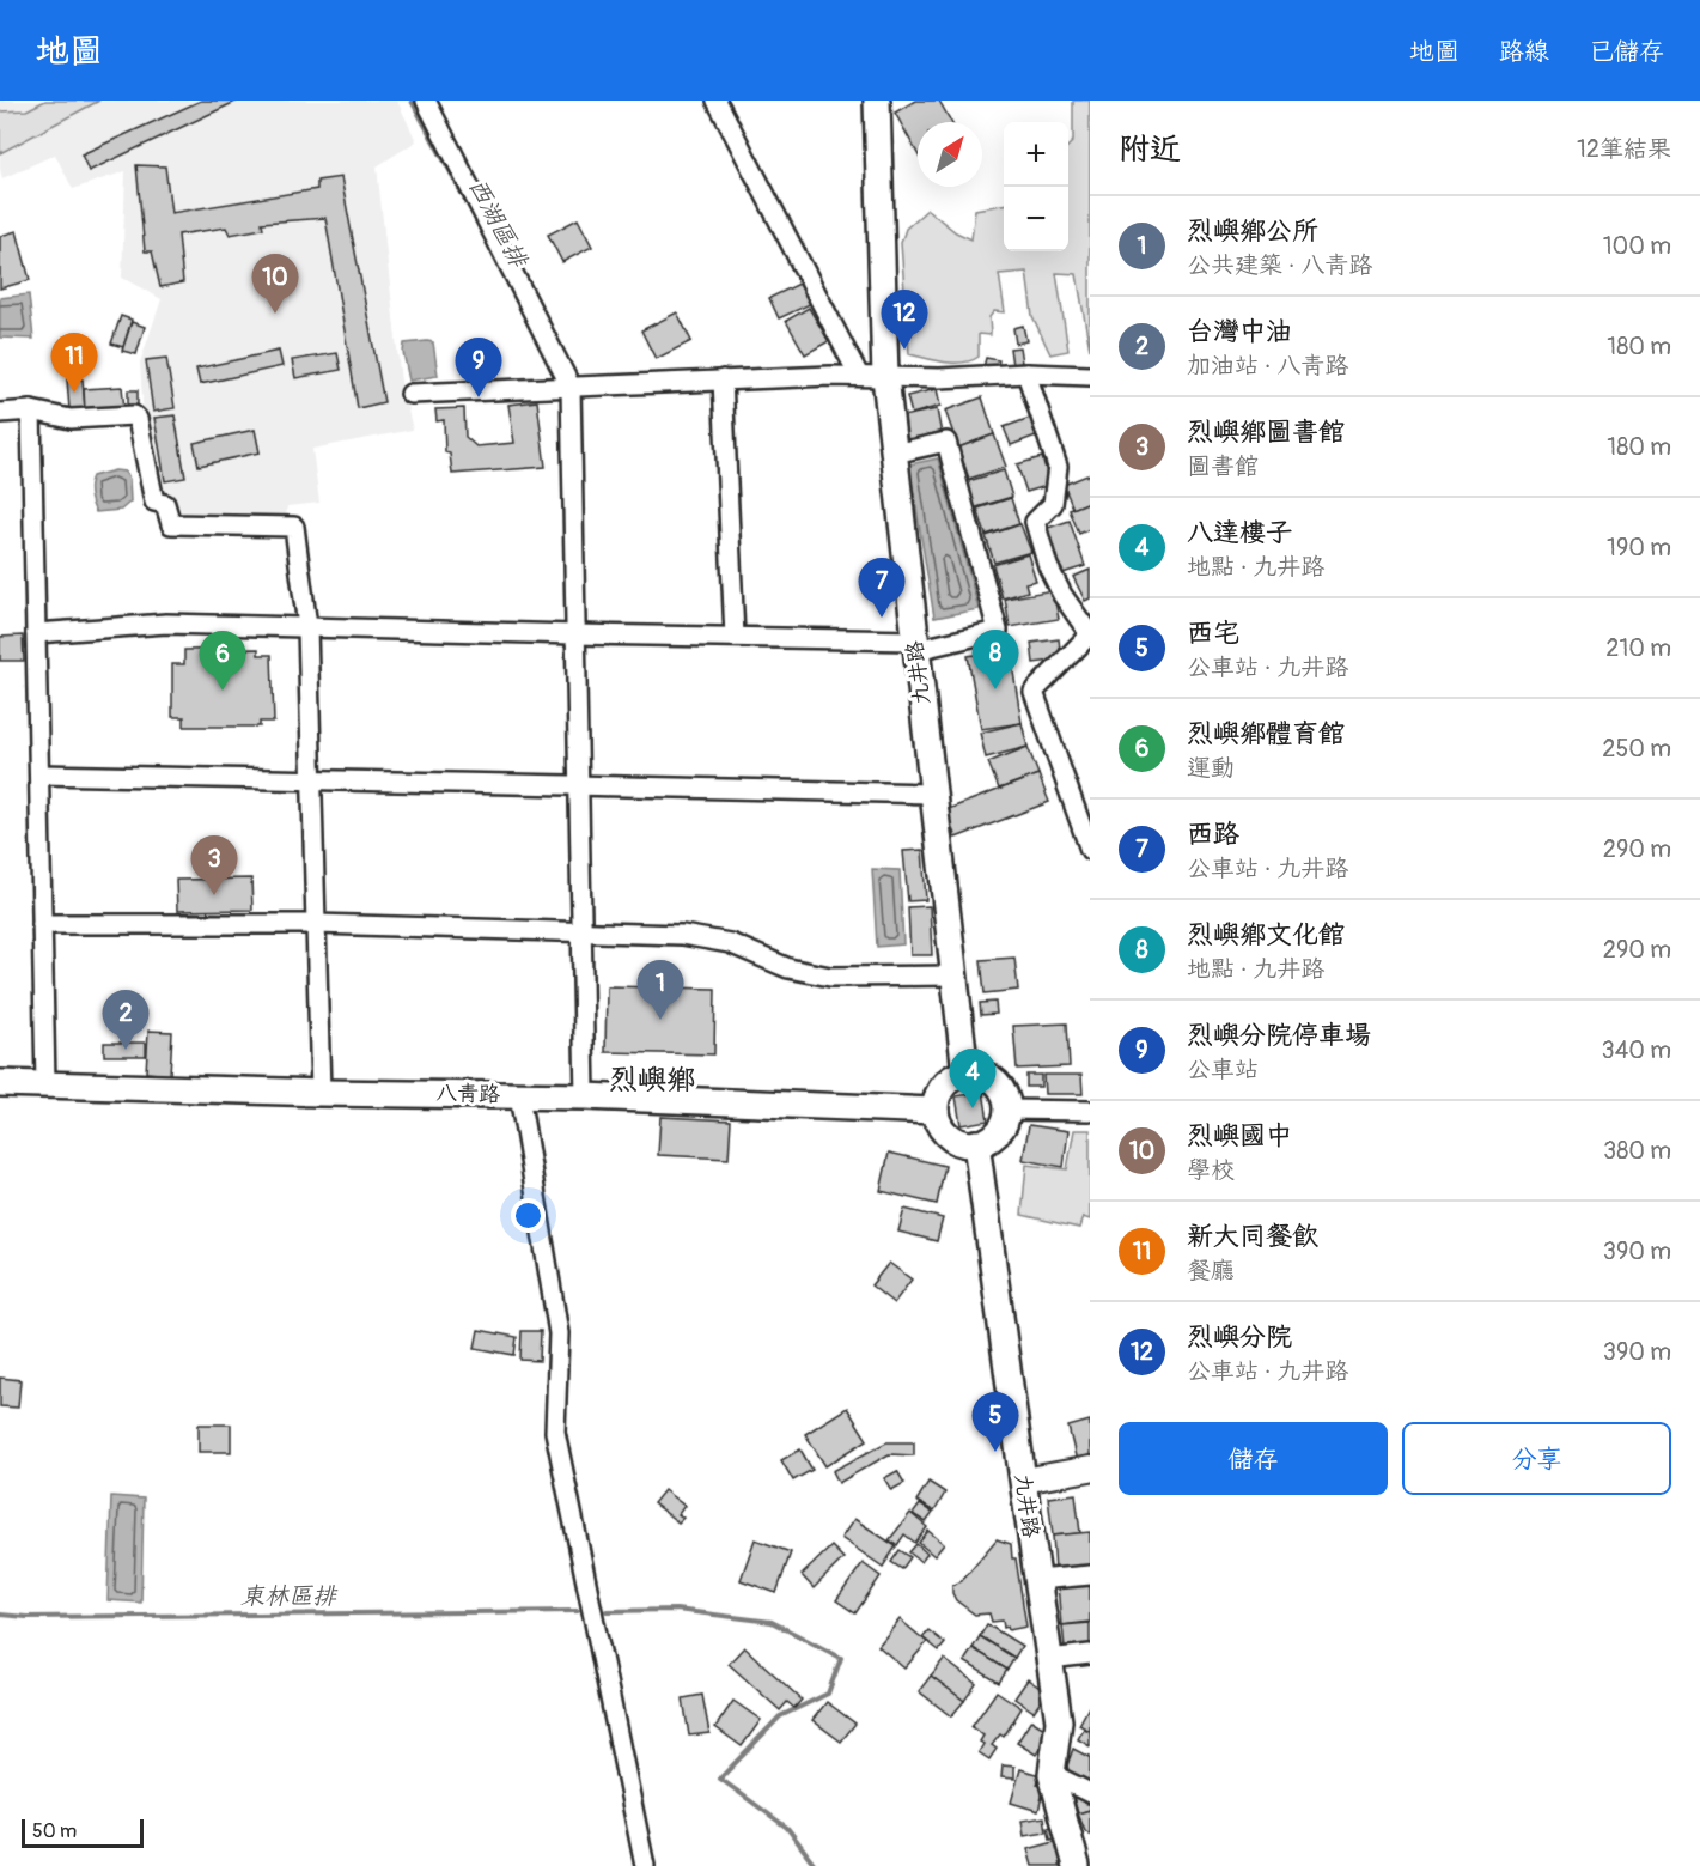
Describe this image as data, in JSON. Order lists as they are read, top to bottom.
{
  "streets": {
    "main road": ["九井路", "八青路"]
  },
  "crossings": [
    ["九井路", "八青路"]
  ],
  "districts": ["烈嶼鄉"],
  "water": ["西湖區排", "東林區排"],
  "scale_bar": "50 m",
  "north": "top right",
  "page": {
    "header": "地圖",
    "nav": ["地圖", "路線", "已儲存"],
    "heading": ["附近", "12筆結果"],
    "map_buttons": ["+", "−"],
    "list": [
      {
        "mark": "1",
        "name": "烈嶼鄉公所",
        "note": "公共建築 · 八青路",
        "value": "100 m"
      },
      {
        "mark": "2",
        "name": "台灣中油",
        "note": "加油站 · 八青路",
        "value": "180 m"
      },
      {
        "mark": "3",
        "name": "烈嶼鄉圖書館",
        "note": "圖書館",
        "value": "180 m"
      },
      {
        "mark": "4",
        "name": "八達樓子",
        "note": "地點 · 九井路",
        "value": "190 m"
      },
      {
        "mark": "5",
        "name": "西宅",
        "note": "公車站 · 九井路",
        "value": "210 m"
      },
      {
        "mark": "6",
        "name": "烈嶼鄉體育館",
        "note": "運動",
        "value": "250 m"
      },
      {
        "mark": "7",
        "name": "西路",
        "note": "公車站 · 九井路",
        "value": "290 m"
      },
      {
        "mark": "8",
        "name": "烈嶼鄉文化館",
        "note": "地點 · 九井路",
        "value": "290 m"
      },
      {
        "mark": "9",
        "name": "烈嶼分院停車場",
        "note": "公車站",
        "value": "340 m"
      },
      {
        "mark": "10",
        "name": "烈嶼國中",
        "note": "學校",
        "value": "380 m"
      },
      {
        "mark": "11",
        "name": "新大同餐飲",
        "note": "餐廳",
        "value": "390 m"
      },
      {
        "mark": "12",
        "name": "烈嶼分院",
        "note": "公車站 · 九井路",
        "value": "390 m"
      }
    ],
    "pins": [
      "10",
      "12",
      "11",
      "9",
      "7",
      "8",
      "6",
      "3",
      "1",
      "2",
      "4",
      "5"
    ],
    "buttons": ["儲存", "分享"],
    "scale": "50 m"
  }
}
